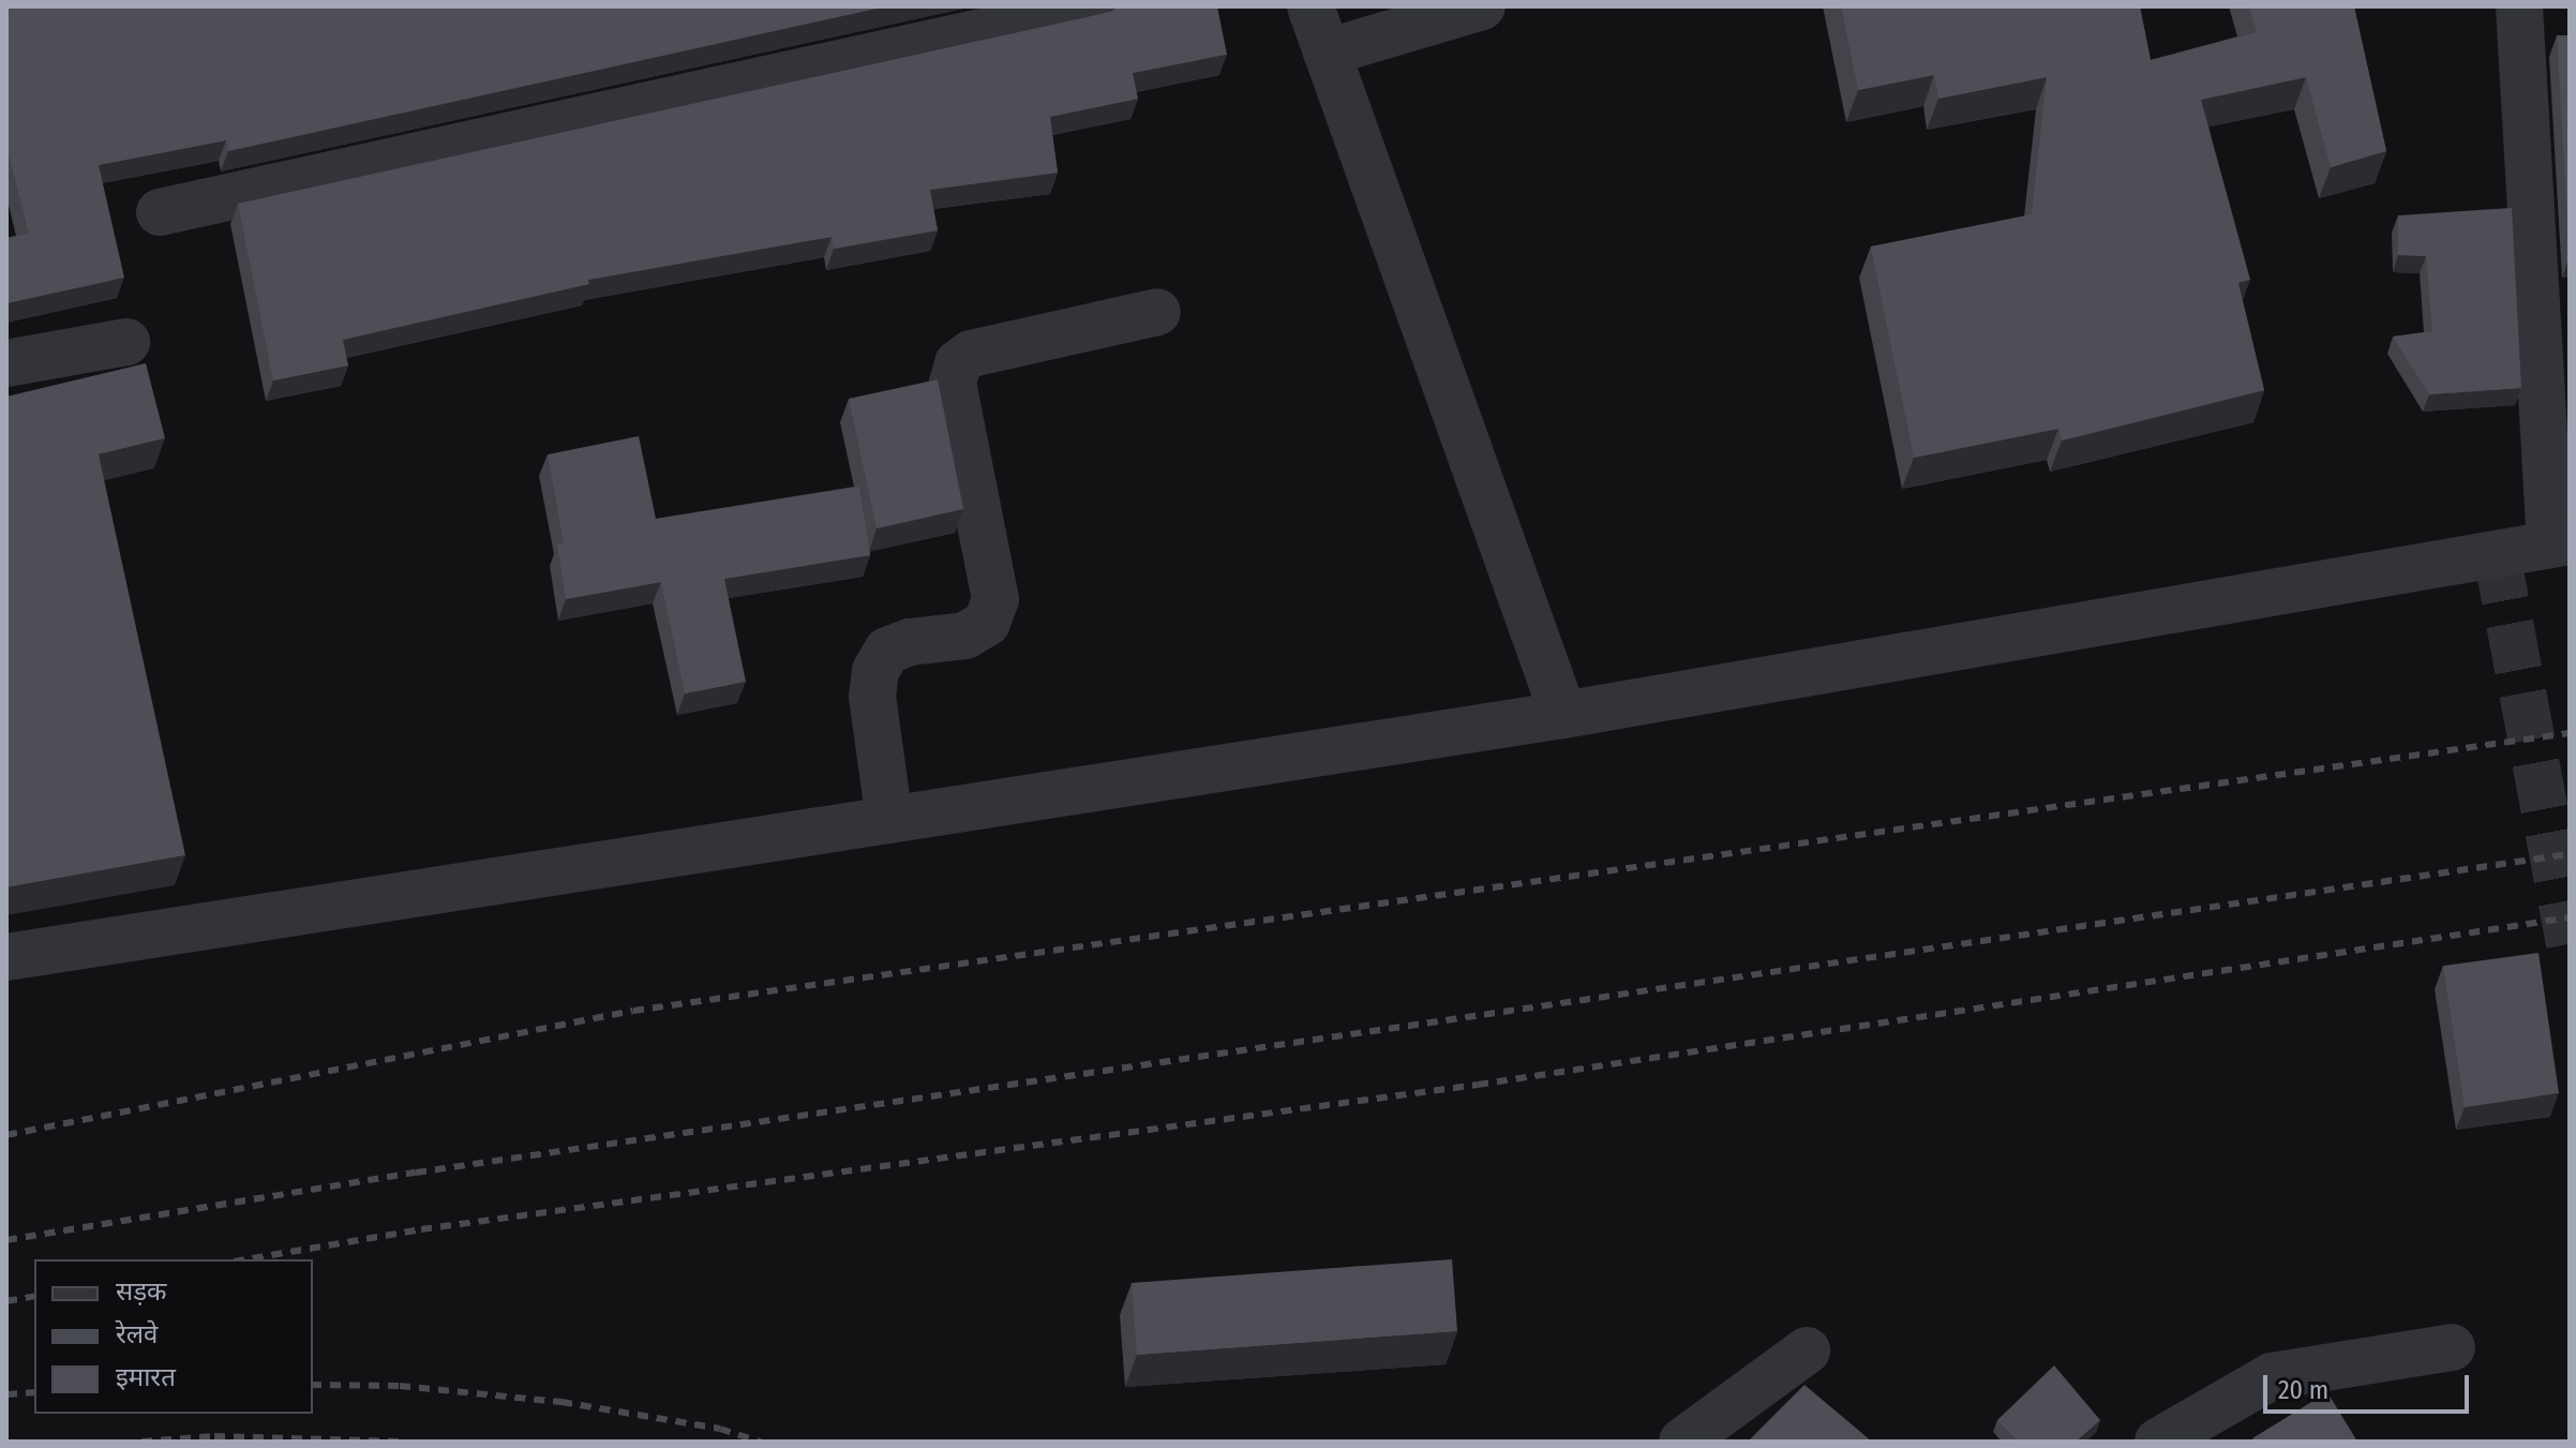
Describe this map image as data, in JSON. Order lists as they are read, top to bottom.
{
  "legend": ["सड़क", "रेलवे", "इमारत"],
  "scale_bar": "20 m"
}
